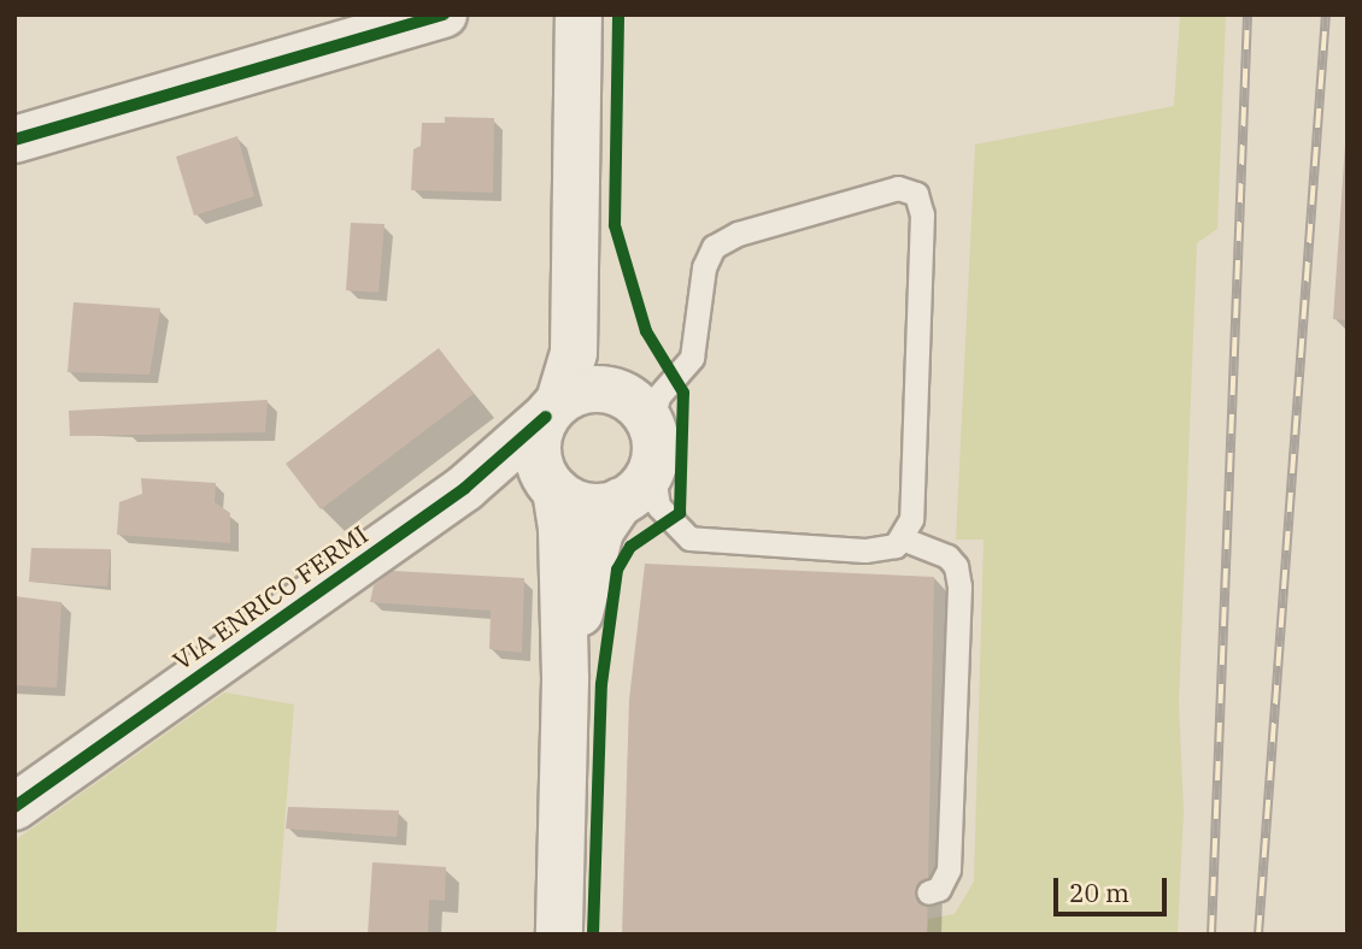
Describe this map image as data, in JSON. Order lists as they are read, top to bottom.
{
  "streets": {
    "street": ["VIA ENRICO FERMI"]
  },
  "scale_bar": "20 m"
}
